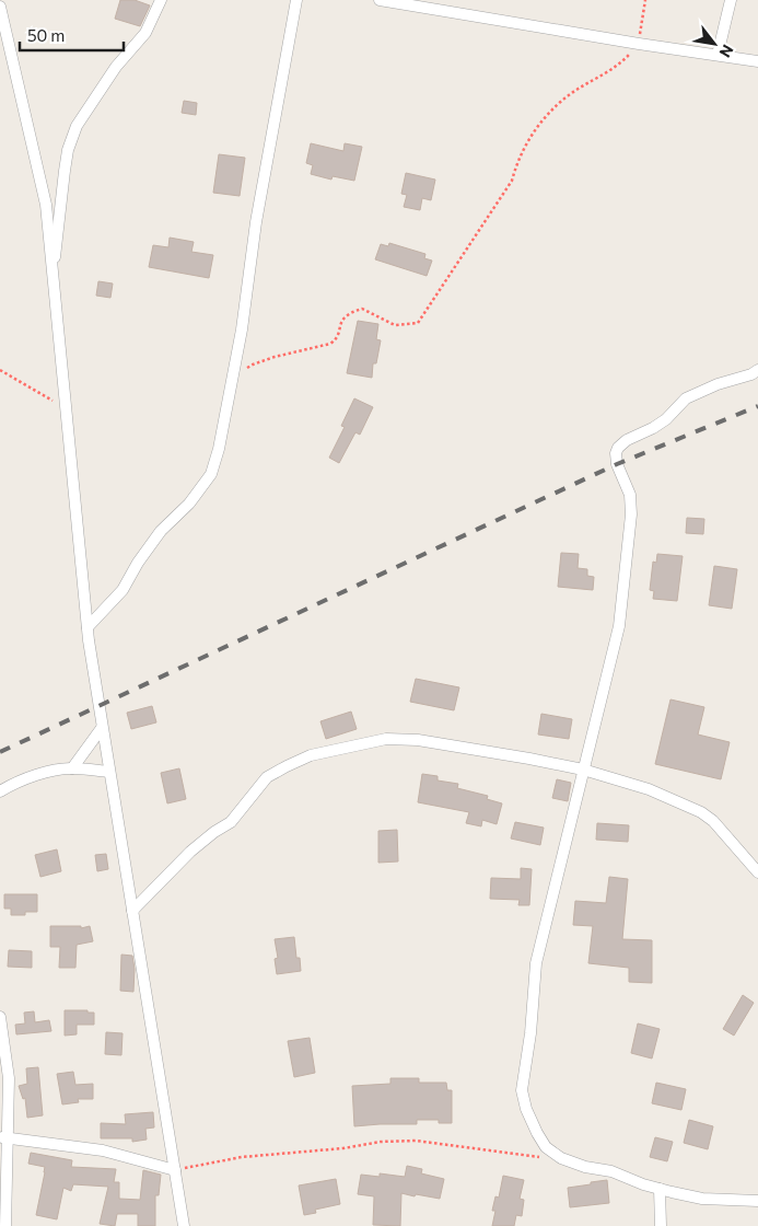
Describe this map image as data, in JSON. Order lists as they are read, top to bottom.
{
  "scale_bar": "50 m",
  "north": "bottom right"
}
